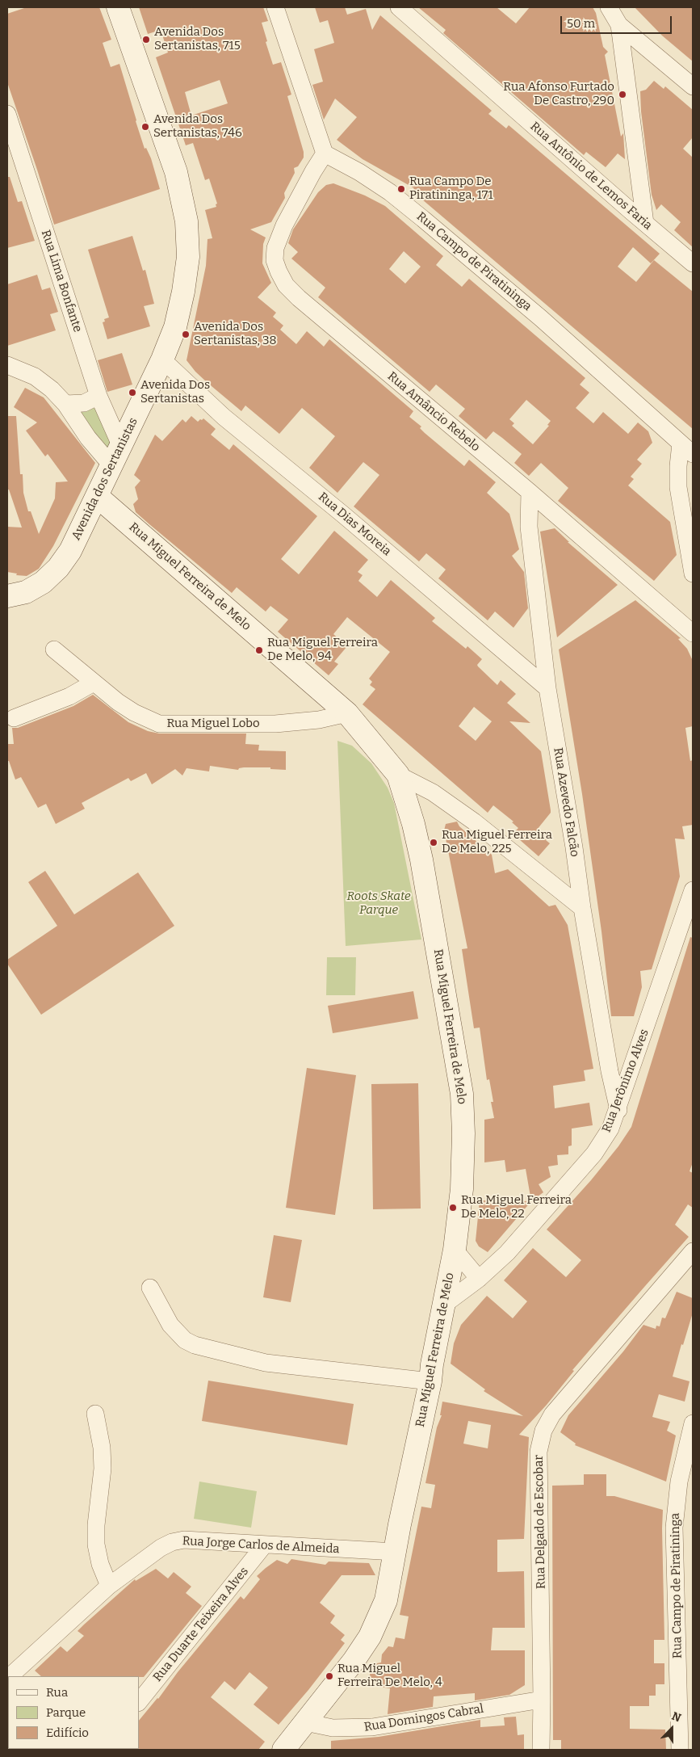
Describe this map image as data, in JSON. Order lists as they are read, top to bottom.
{
  "streets": {
    "main road": ["Avenida dos Sertanistas", "Rua Miguel Ferreira de Melo"],
    "street": [
      "Rua Antônio de Lemos Faria",
      "Rua Campo de Piratininga",
      "Rua Lima Bonfante",
      "Rua Amâncio Rebelo",
      "Rua Dias Moreia",
      "Rua Miguel Lobo",
      "Rua Azevedo Falcão",
      "Rua Jerônimo Alves",
      "Rua Delgado de Escobar",
      "Rua Jorge Carlos de Almeida",
      "Rua Duarte Teixeira Alves",
      "Rua Domingos Cabral"
    ]
  },
  "crossings": [
    ["Rua Campo de Piratininga", "Rua Amâncio Rebelo"],
    ["Rua Lima Bonfante", "Avenida dos Sertanistas"],
    ["Rua Amâncio Rebelo", "Rua Azevedo Falcão"],
    ["Avenida dos Sertanistas", "Rua Dias Moreia"],
    ["Avenida dos Sertanistas", "Rua Miguel Ferreira de Melo"],
    ["Rua Dias Moreia", "Rua Azevedo Falcão"],
    ["Rua Miguel Ferreira de Melo", "Rua Miguel Lobo"],
    ["Rua Miguel Ferreira de Melo", "Rua Jerônimo Alves"],
    ["Rua Miguel Ferreira de Melo", "Rua Jorge Carlos de Almeida"],
    ["Rua Miguel Ferreira de Melo", "Rua Domingos Cabral"],
    ["Rua Azevedo Falcão", "Rua Jerônimo Alves"],
    ["Rua Delgado de Escobar", "Rua Domingos Cabral"],
    ["Rua Jorge Carlos de Almeida", "Rua Duarte Teixeira Alves"]
  ],
  "parks": ["Roots Skate Parque"],
  "places": [
    "Avenida Dos Sertanistas, 715",
    "Rua Afonso Furtado De Castro, 290",
    "Avenida Dos Sertanistas, 746",
    "Rua Campo De Piratininga, 171",
    "Avenida Dos Sertanistas, 38",
    "Avenida Dos Sertanistas",
    "Rua Miguel Ferreira De Melo, 94",
    "Rua Miguel Ferreira De Melo, 225",
    "Rua Miguel Ferreira De Melo, 22",
    "Rua Miguel Ferreira De Melo, 4"
  ],
  "legend": ["Rua", "Parque", "Edifício"],
  "scale_bar": "50 m",
  "north": "top"
}
